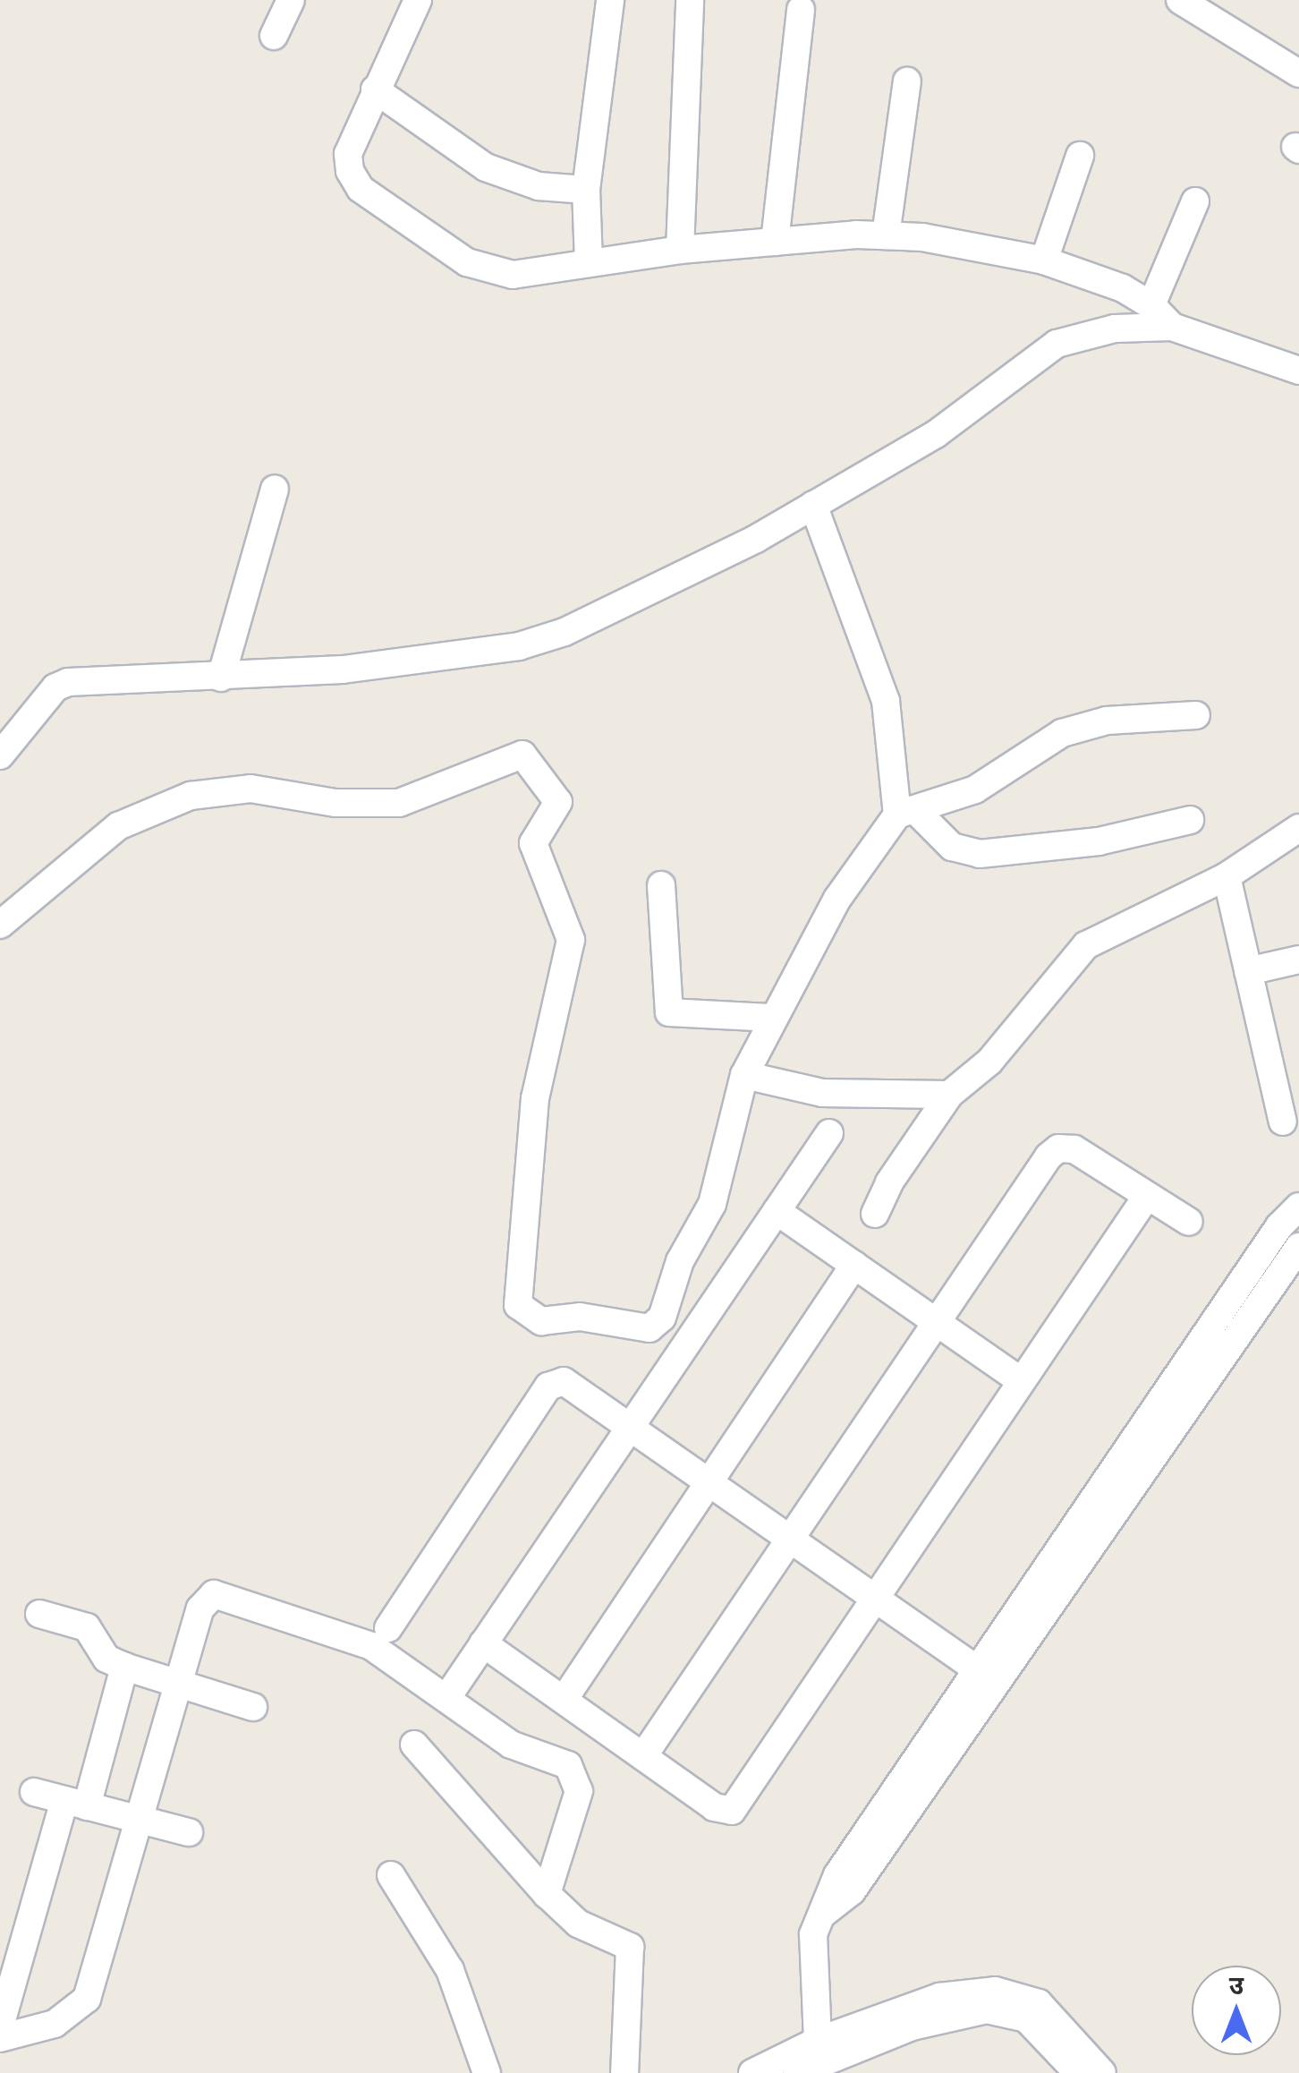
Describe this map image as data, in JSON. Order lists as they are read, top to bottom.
{
  "north": "top"
}
